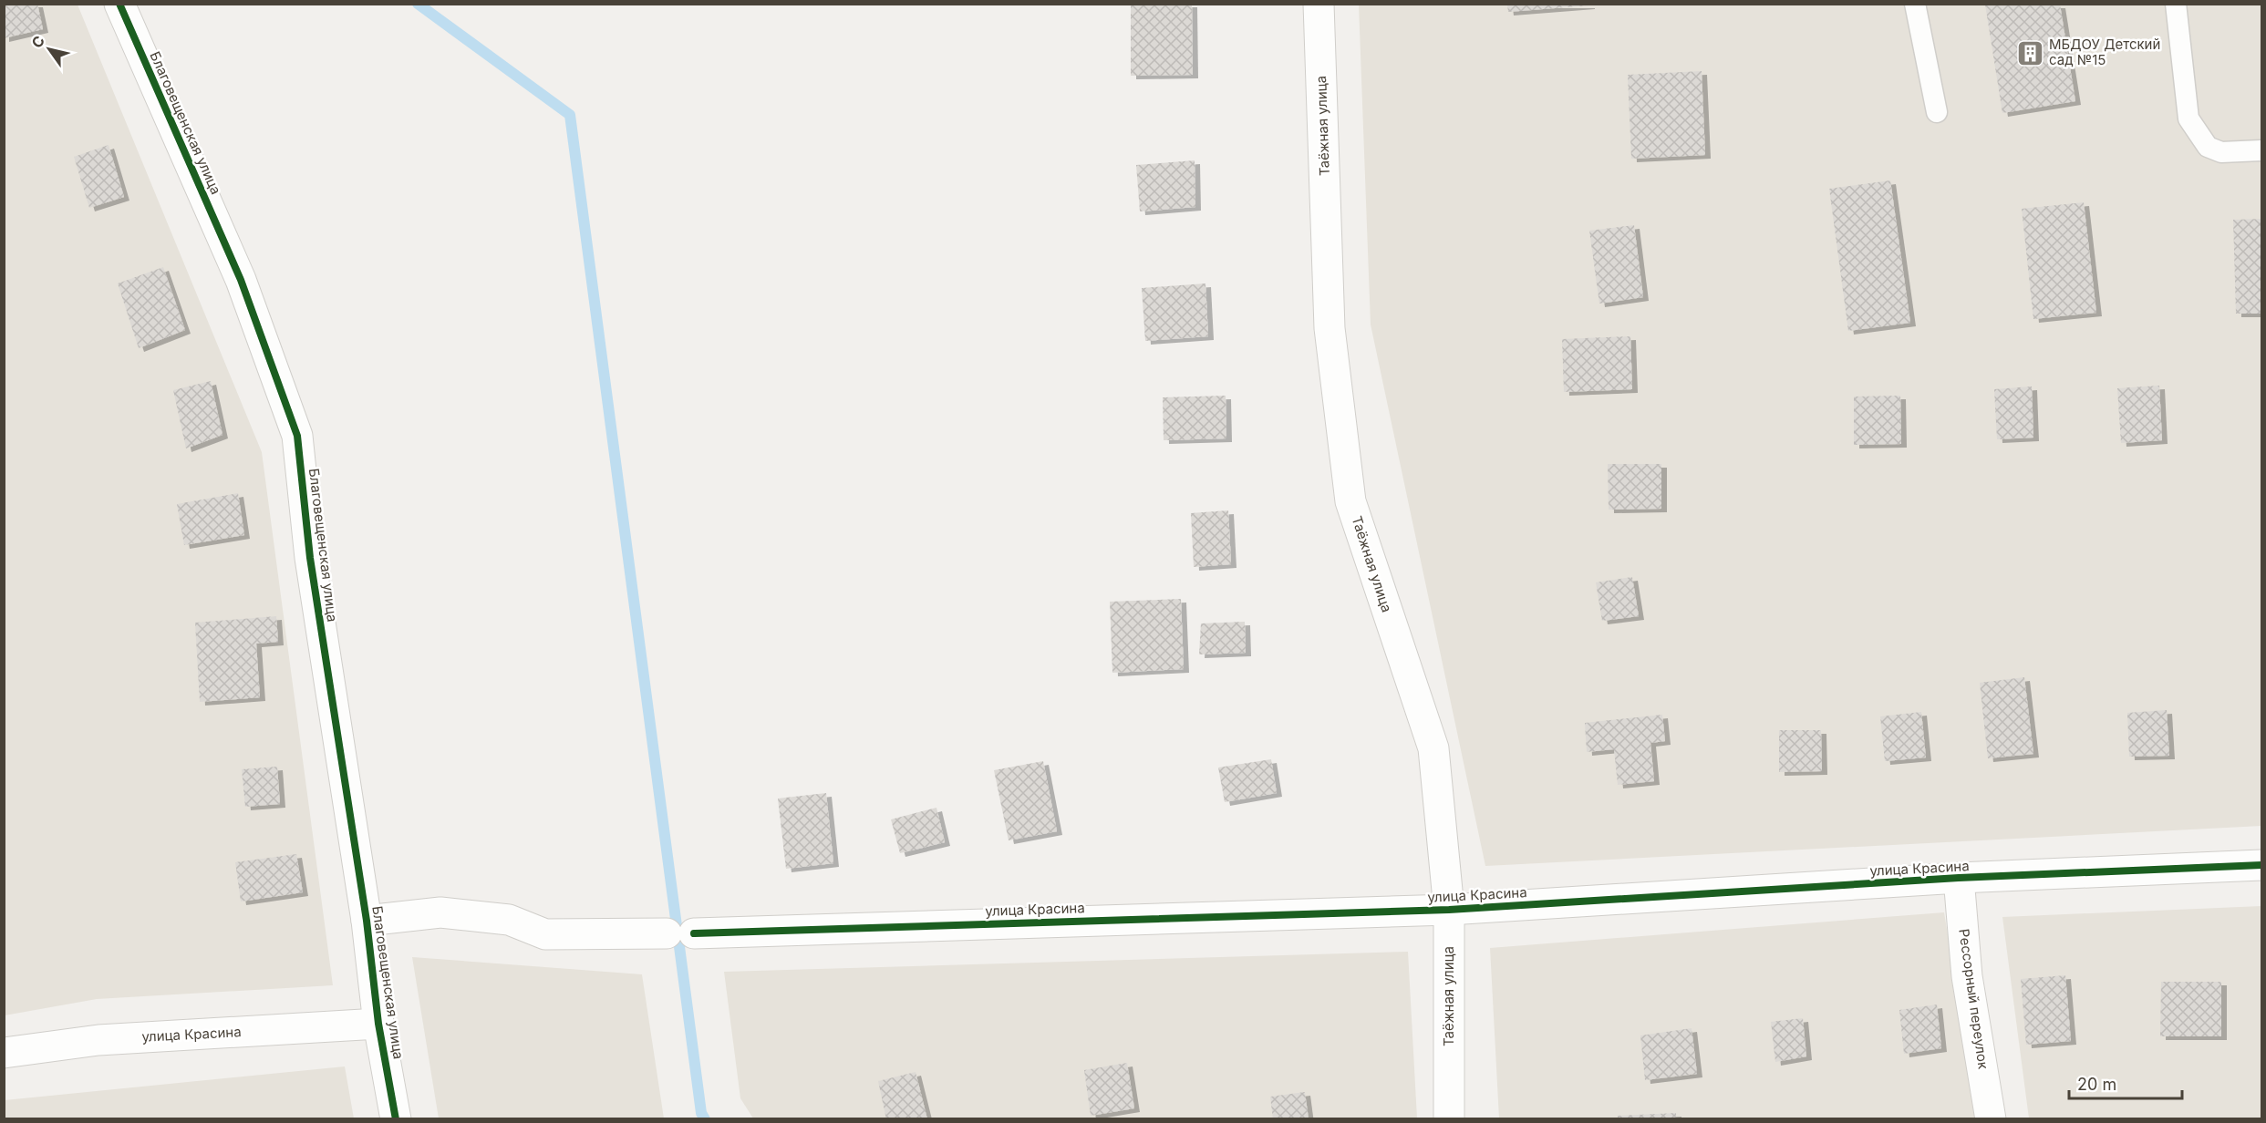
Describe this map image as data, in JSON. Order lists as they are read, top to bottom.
{
  "streets": {
    "street": [
      "Благовещенская улица",
      "Таёжная улица",
      "улица Красина",
      "Рессорный переулок"
    ]
  },
  "crossings": [
    ["Благовещенская улица", "улица Красина"],
    ["Таёжная улица", "улица Красина"],
    ["улица Красина", "Рессорный переулок"]
  ],
  "places": {
    "building": ["МБДОУ Детский сад №15"]
  },
  "scale_bar": "20 m",
  "north": "top left"
}
